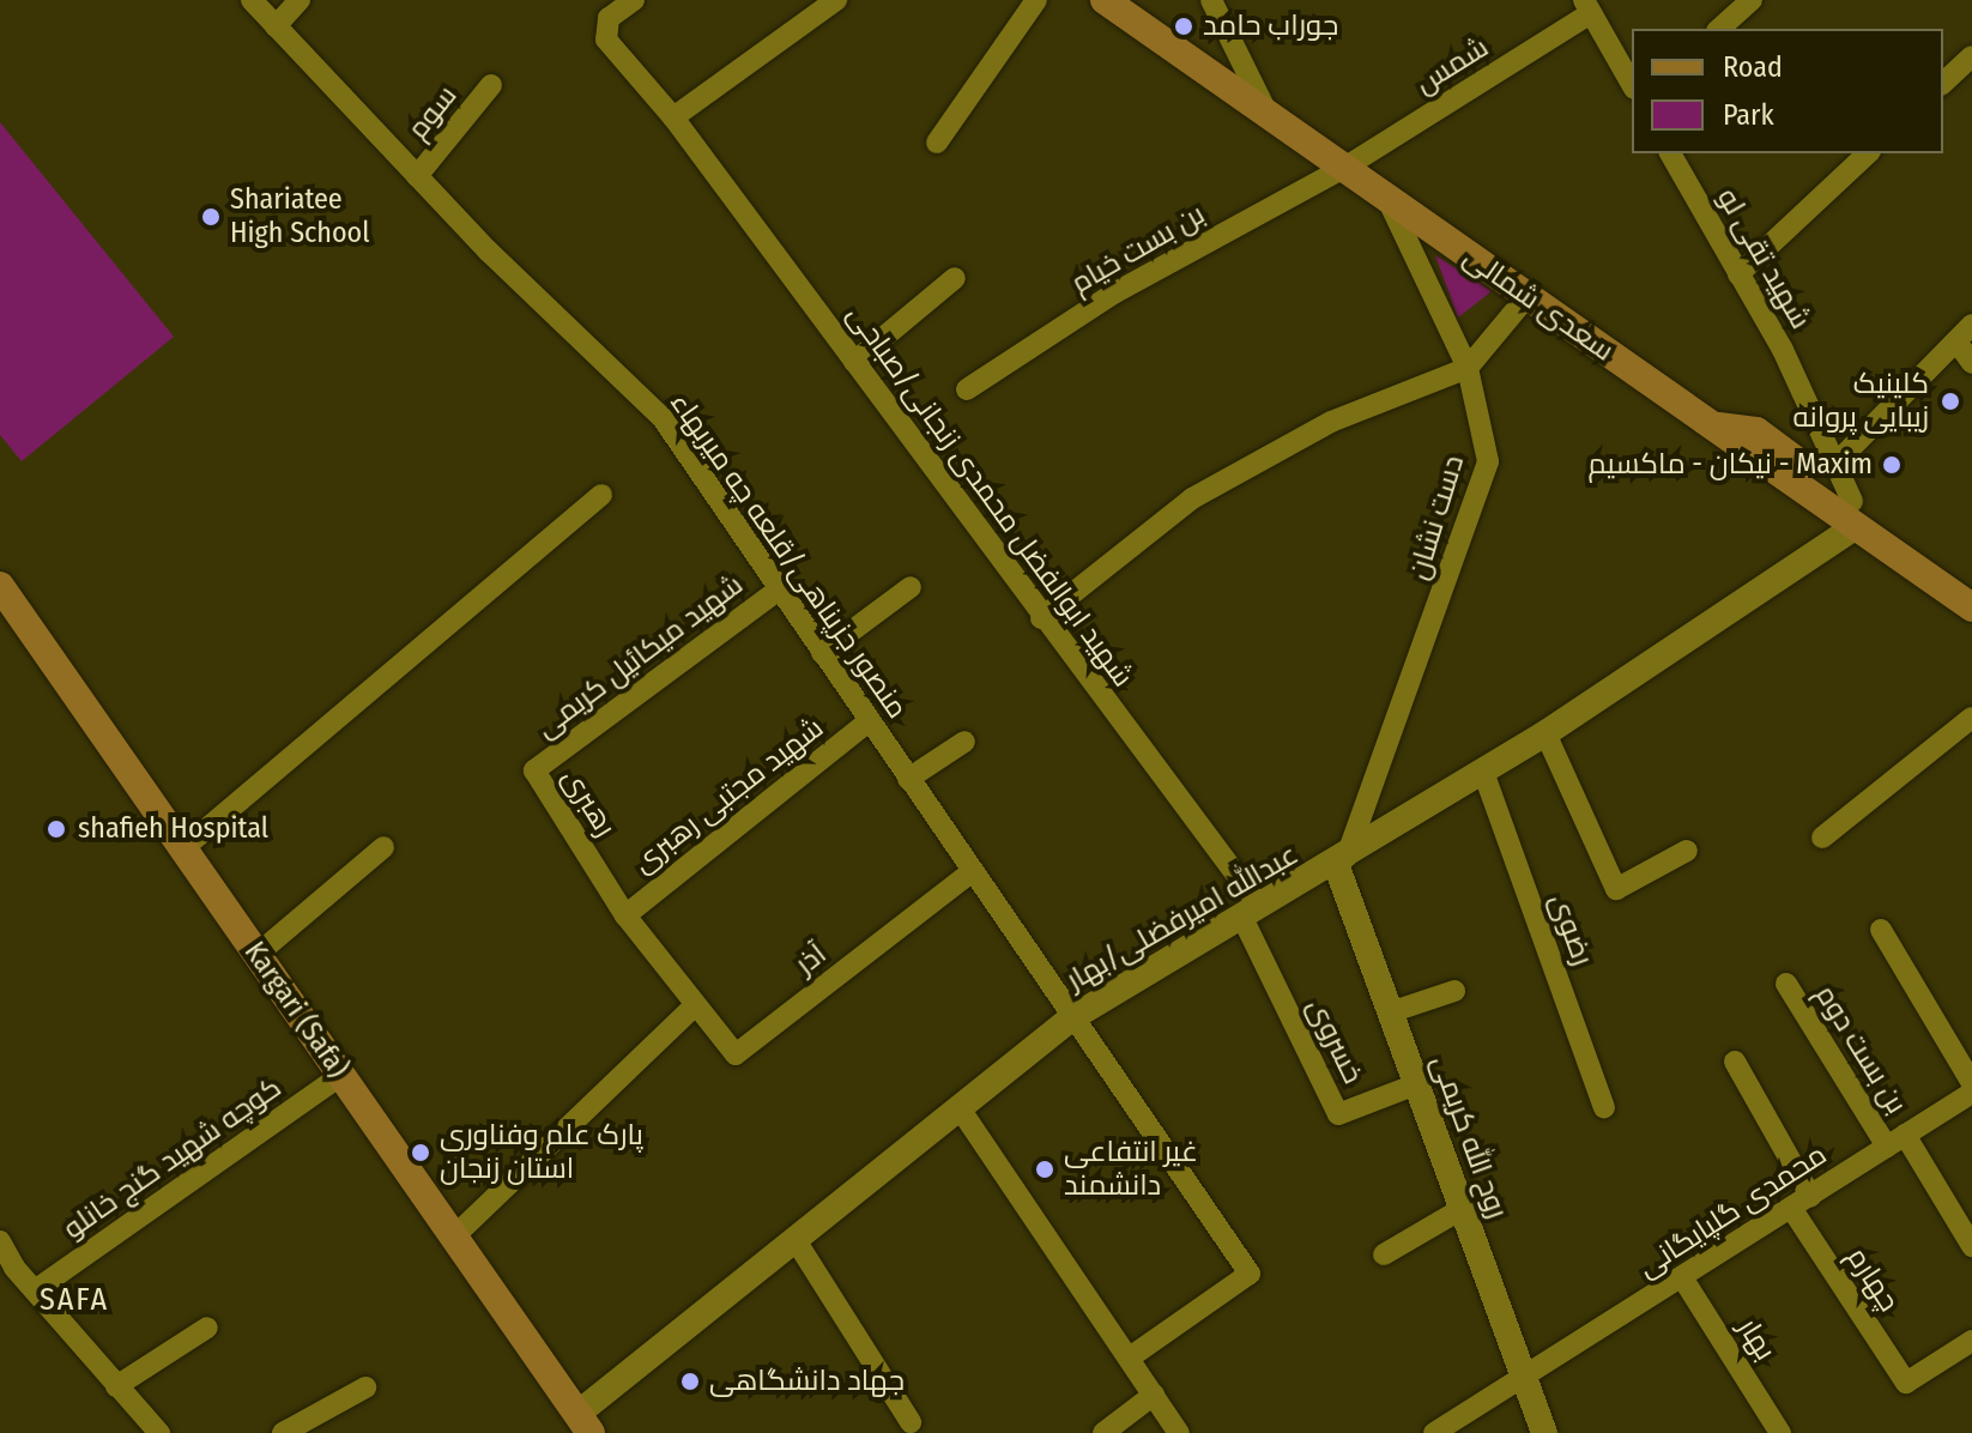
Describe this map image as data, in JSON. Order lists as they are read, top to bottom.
{
  "streets": {
    "main road": ["سعدی شمالی", "Kargari (Safa)"],
    "street": [
      "شمس",
      "سوم",
      "بن بست خیام",
      "شهید تقی لو",
      "شهید ابوالفضل محمدی زنجانی/صباحی",
      "دست نشان",
      "منصور جزپناهی/قلعه چه میربهاء",
      "شهید میکائیل کریمی",
      "شهید مجتبی رهبری",
      "رهبری",
      "عبدالله امیرفضلی/بهار",
      "رضوی",
      "آذر",
      "خسروی",
      "بن بست دوم",
      "روح الله کریمی",
      "کوچه شهید گنج خانلو",
      "محمدی گلپایگانی",
      "چهارم",
      "بهار"
    ]
  },
  "crossings": [
    ["شمس", "بن بست خیام"],
    ["شمس", "سعدی شمالی"],
    ["سوم", "منصور جزپناهی/قلعه چه میربهاء"],
    ["بن بست خیام", "سعدی شمالی"],
    ["شهید تقی لو", "سعدی شمالی"],
    ["شهید تقی لو", "عبدالله امیرفضلی/بهار"],
    ["سعدی شمالی", "دست نشان"],
    ["سعدی شمالی", "عبدالله امیرفضلی/بهار"],
    ["شهید ابوالفضل محمدی زنجانی/صباحی", "عبدالله امیرفضلی/بهار"],
    ["شهید ابوالفضل محمدی زنجانی/صباحی", "خسروی"],
    ["دست نشان", "عبدالله امیرفضلی/بهار"],
    ["دست نشان", "روح الله کریمی"],
    ["منصور جزپناهی/قلعه چه میربهاء", "شهید میکائیل کریمی"],
    ["منصور جزپناهی/قلعه چه میربهاء", "شهید مجتبی رهبری"],
    ["منصور جزپناهی/قلعه چه میربهاء", "عبدالله امیرفضلی/بهار"],
    ["منصور جزپناهی/قلعه چه میربهاء", "آذر"],
    ["شهید میکائیل کریمی", "رهبری"],
    ["شهید مجتبی رهبری", "رهبری"],
    ["رهبری", "آذر"],
    ["عبدالله امیرفضلی/بهار", "رضوی"],
    ["عبدالله امیرفضلی/بهار", "Kargari (Safa)"],
    ["عبدالله امیرفضلی/بهار", "خسروی"],
    ["عبدالله امیرفضلی/بهار", "روح الله کریمی"],
    ["Kargari (Safa)", "کوچه شهید گنج خانلو"],
    ["خسروی", "روح الله کریمی"],
    ["بن بست دوم", "محمدی گلپایگانی"],
    ["روح الله کریمی", "محمدی گلپایگانی"],
    ["محمدی گلپایگانی", "چهارم"],
    ["محمدی گلپایگانی", "بهار"]
  ],
  "districts": ["SAFA"],
  "places": [
    "جوراب حامد",
    "Shariatee High School",
    "کلینیک زیبایی پروانه",
    "نیکان - ماکسیم - Maxim",
    "shafieh Hospital",
    "پارک علم وفناوری استان زنجان",
    "غیر انتفاعی دانشمند",
    "جهاد دانشگاهی"
  ],
  "legend": ["Road", "Park"]
}
